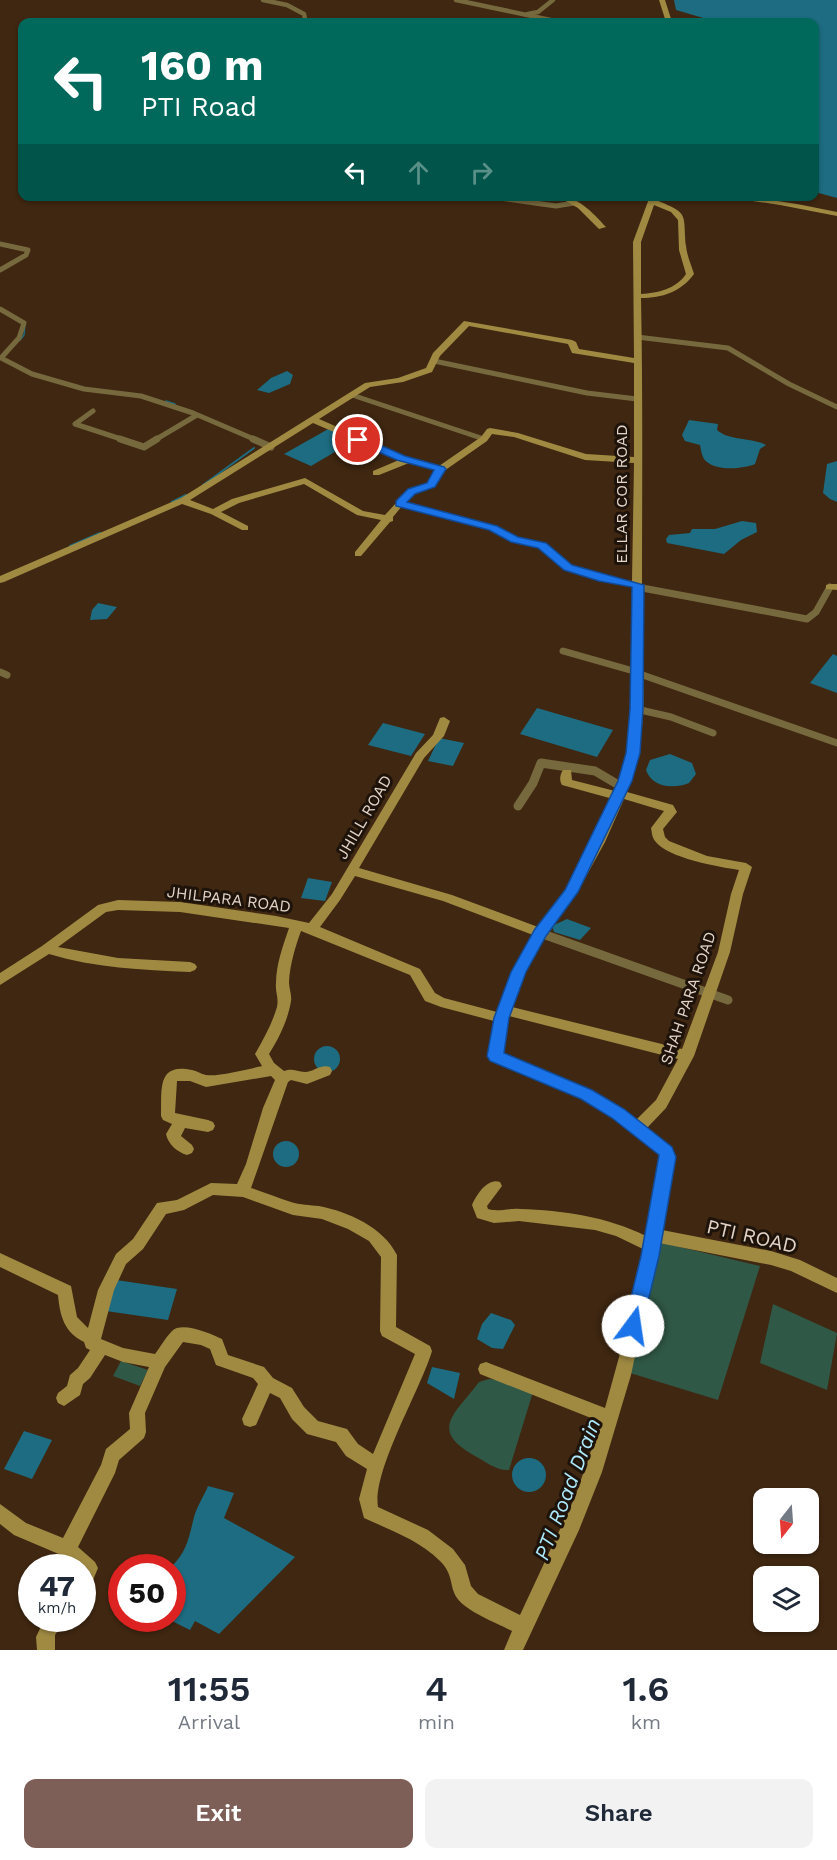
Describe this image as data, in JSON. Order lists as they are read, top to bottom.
{
  "streets": {
    "street": [
      "ELLAR COR ROAD",
      "JHILL ROAD",
      "JHILPARA ROAD",
      "SHAH PARA ROAD",
      "PTI ROAD"
    ]
  },
  "crossings": [
    ["ELLAR COR ROAD", "JHILPARA ROAD"],
    ["ELLAR COR ROAD", "SHAH PARA ROAD"],
    ["JHILL ROAD", "JHILPARA ROAD"],
    ["JHILPARA ROAD", "SHAH PARA ROAD"]
  ],
  "water": ["PTI Road Drain"],
  "north": "bottom",
  "page": {
    "turn": ["160 m", "PTI Road"],
    "speed": "47 km/h",
    "limit": "50",
    "eta": [
      "11:55",
      "Arrival",
      "4",
      "min",
      "1.6",
      "km"
    ],
    "buttons": ["Exit", "Share"]
  }
}
